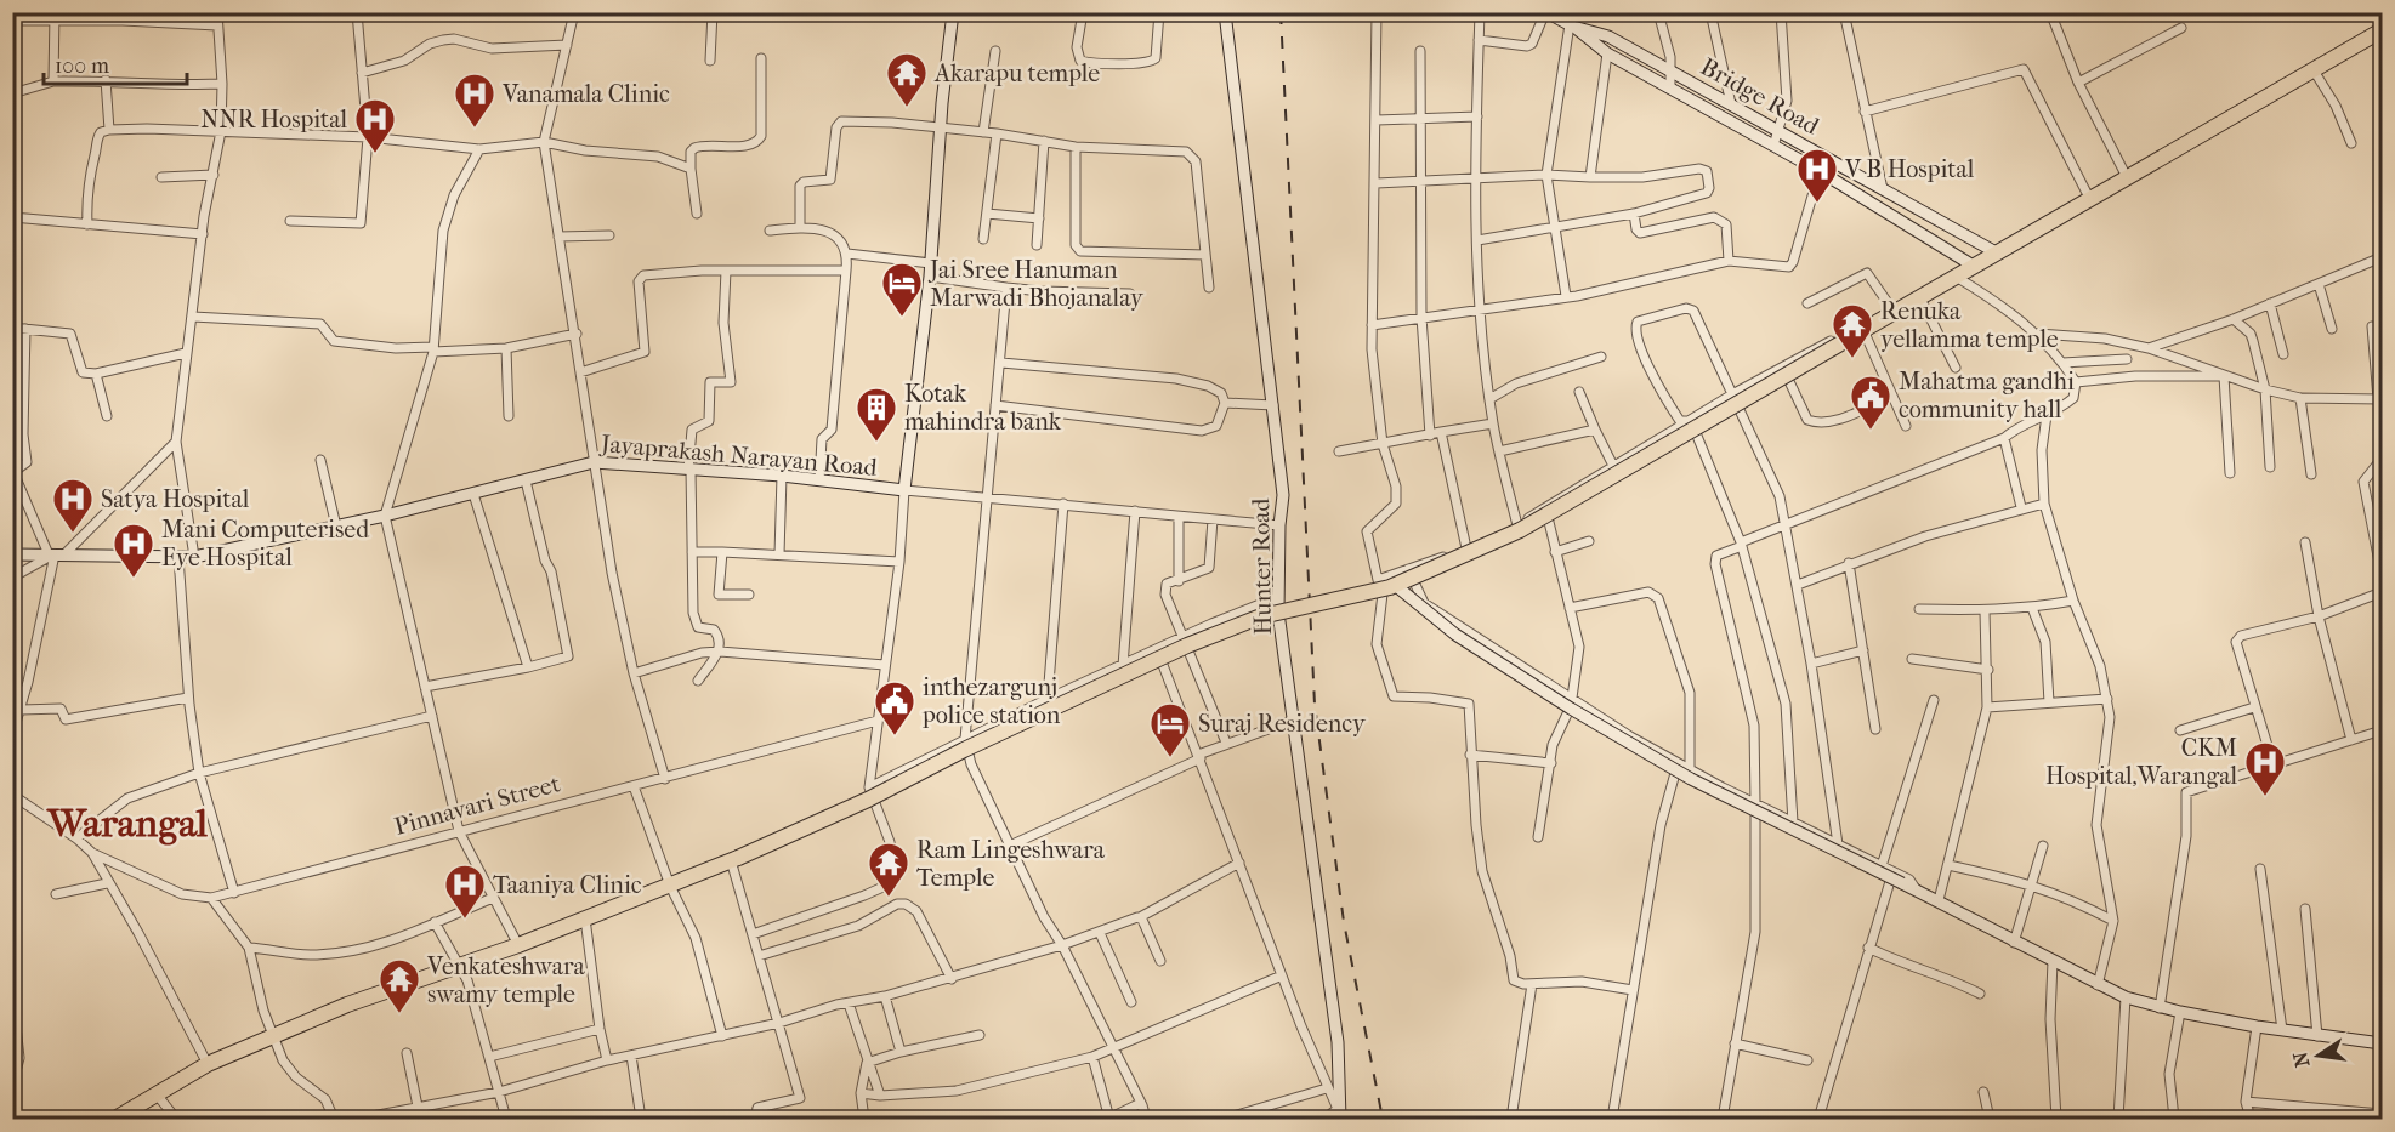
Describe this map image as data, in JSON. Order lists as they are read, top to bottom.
{
  "streets": {
    "street": [
      "Bridge Road",
      "Jayaprakash Narayan Road",
      "Hunter Road",
      "Pinnavari Street"
    ]
  },
  "districts": ["Warangal"],
  "places": {
    "temple": [
      "Akarapu temple",
      "Renuka yellamma temple",
      "Ram Lingeshwara Temple",
      "Venkateshwara swamy temple"
    ],
    "hospital": [
      "Vanamala Clinic",
      "NNR Hospital",
      "V B Hospital",
      "Satya Hospital",
      "Mani Computerised Eye Hospital",
      "CKM Hospital,Warangal",
      "Taaniya Clinic"
    ],
    "hotel": ["Jai Sree Hanuman Marwadi Bhojanalay", "Suraj Residency"],
    "public building": ["Mahatma gandhi community hall", "inthezargunj police station"],
    "building": ["Kotak mahindra bank"]
  },
  "scale_bar": "100 m",
  "north": "left"
}
